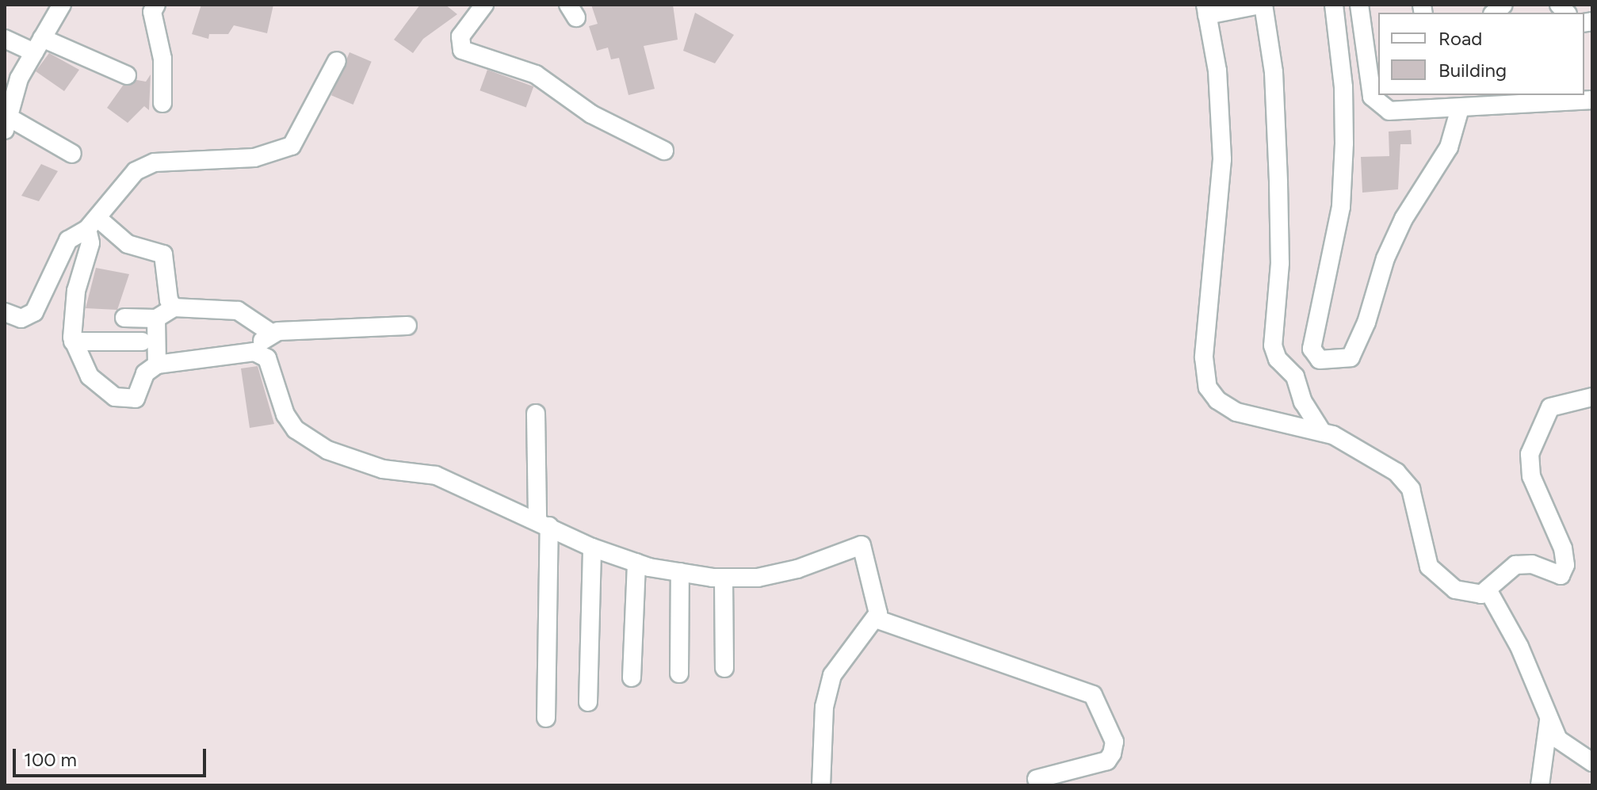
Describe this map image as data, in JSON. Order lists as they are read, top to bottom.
{
  "legend": ["Road", "Building"],
  "scale_bar": "100 m"
}
